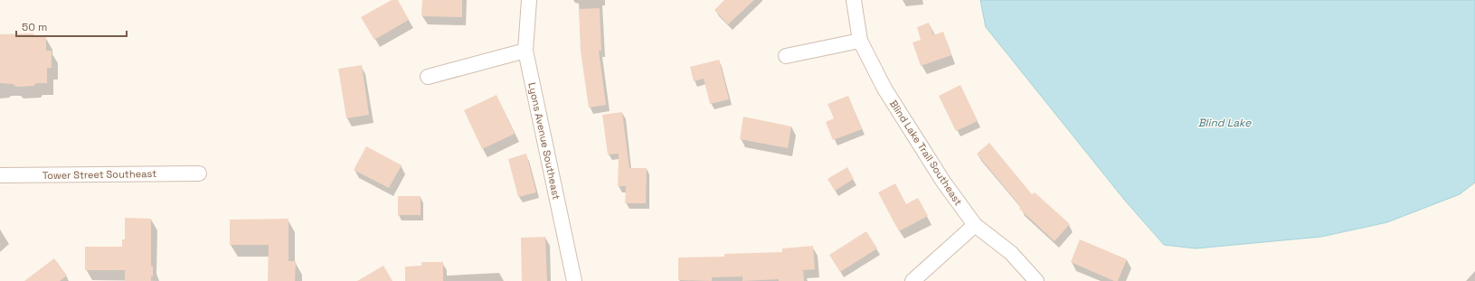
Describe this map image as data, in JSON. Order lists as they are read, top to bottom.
{
  "streets": {
    "street": ["Lyons Avenue Southeast", "Blind Lake Trail Southeast", "Tower Street Southeast"]
  },
  "water": ["Blind Lake"],
  "scale_bar": "50 m"
}
